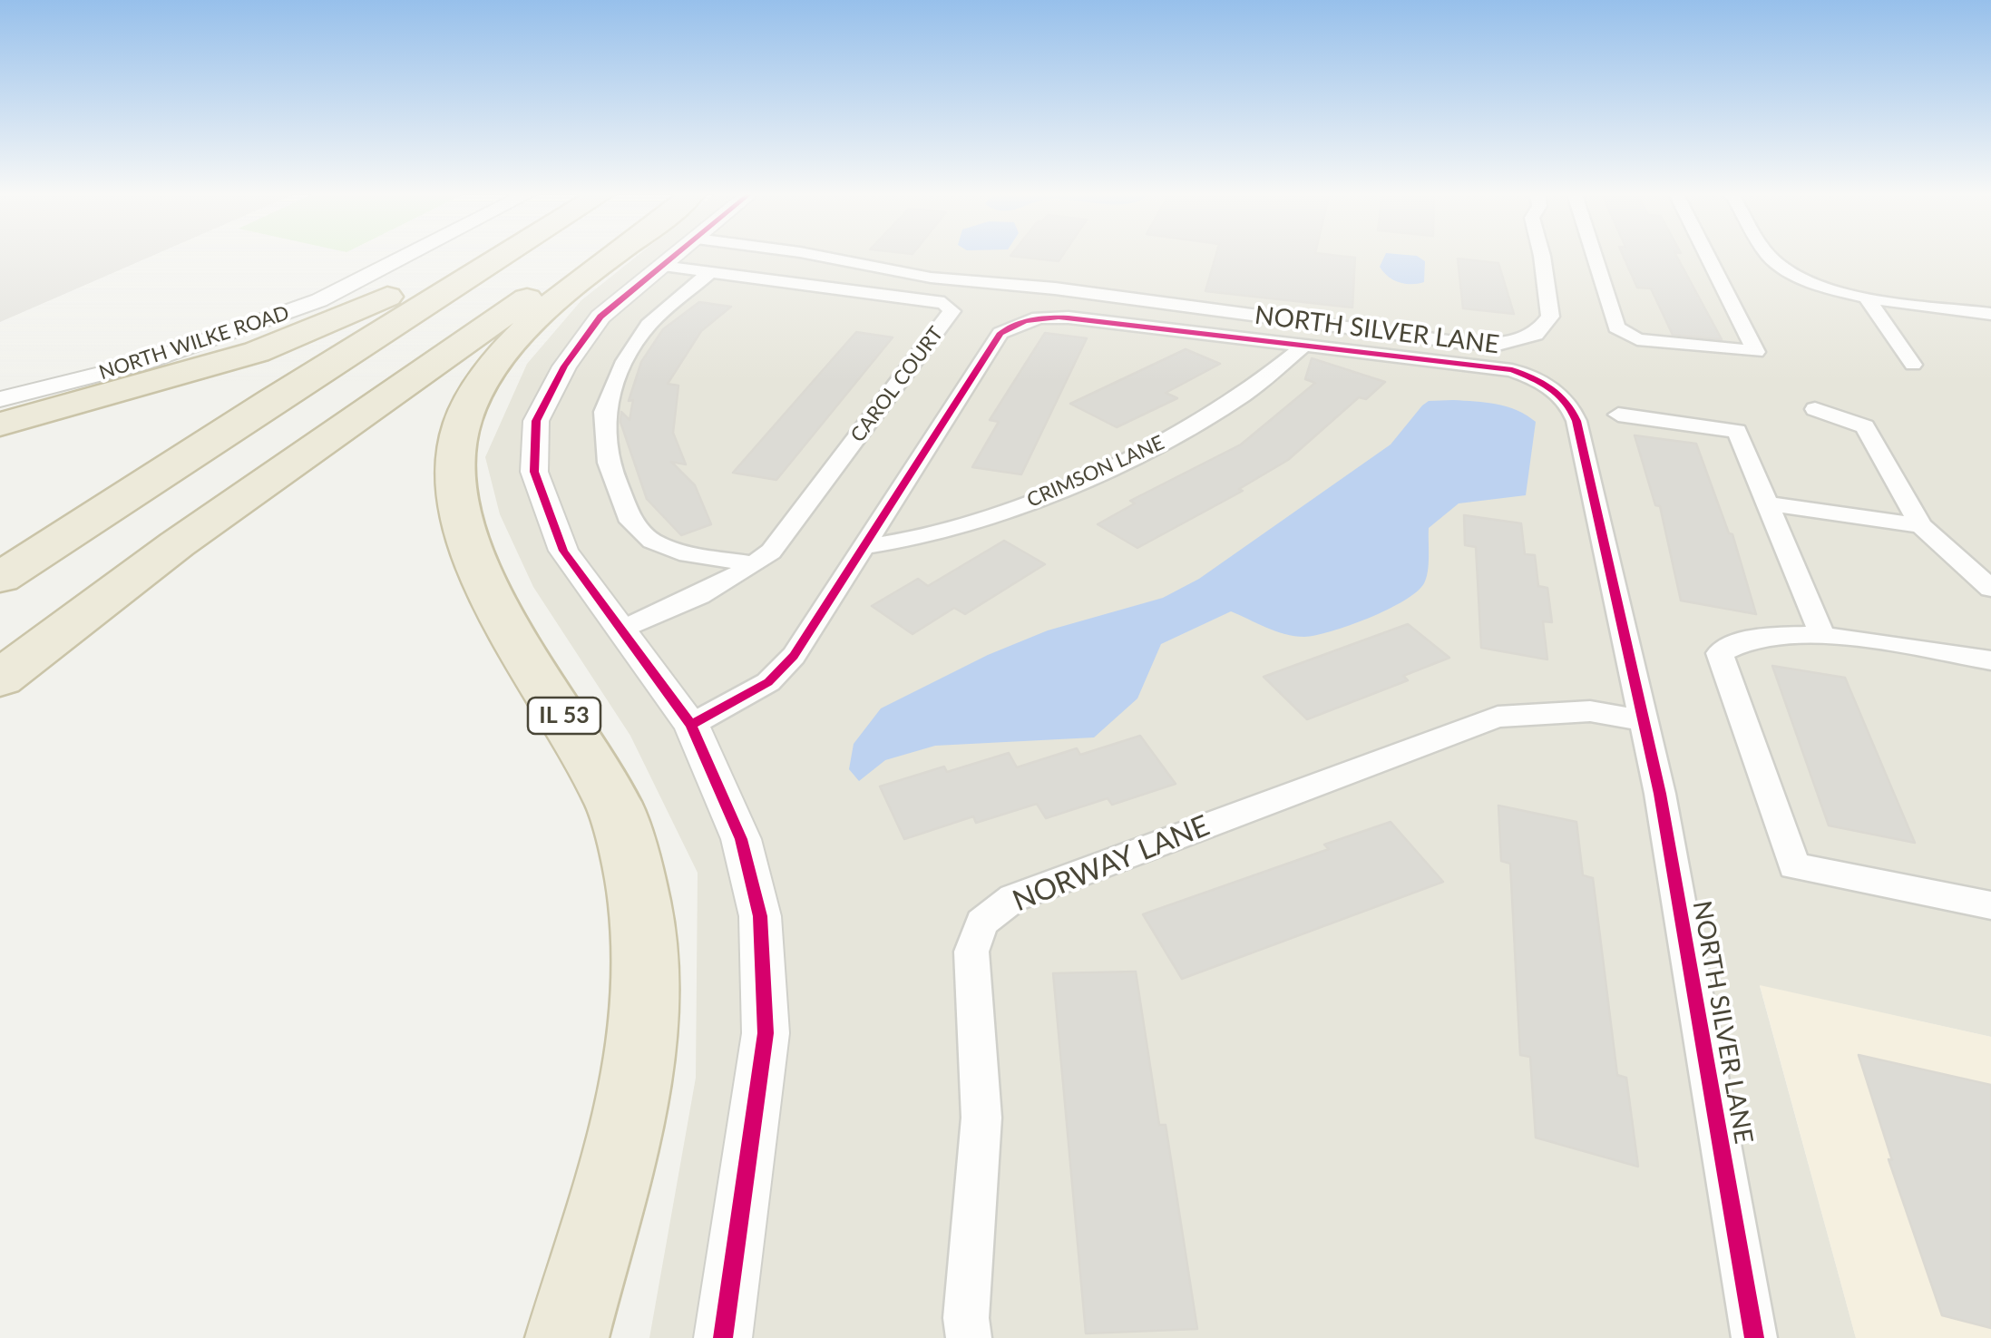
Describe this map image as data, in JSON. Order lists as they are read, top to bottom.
{
  "streets": {
    "highway": ["IL 53"],
    "street": [
      "NORTH SILVER LANE",
      "NORTH WILKE ROAD",
      "CAROL COURT",
      "CRIMSON LANE",
      "NORWAY LANE"
    ]
  },
  "crossings": [
    ["NORTH SILVER LANE", "CRIMSON LANE"],
    ["NORTH SILVER LANE", "NORWAY LANE"]
  ]
}
